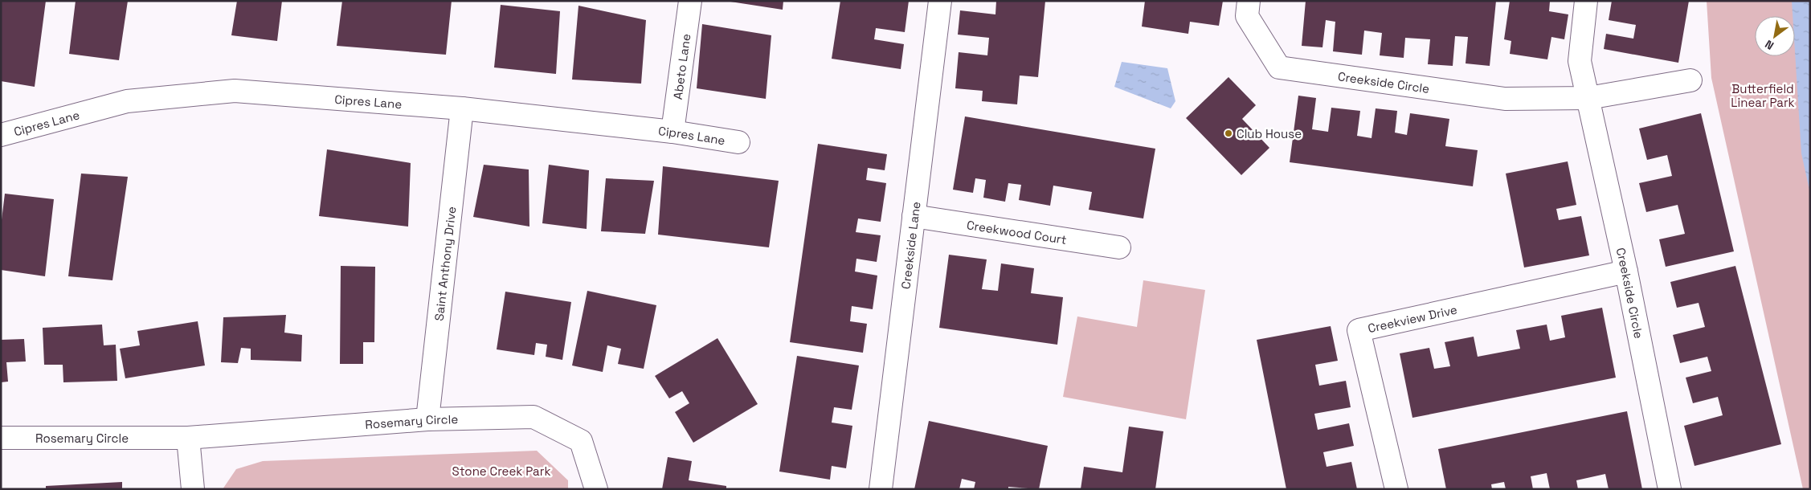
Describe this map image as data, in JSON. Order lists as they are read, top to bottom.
{
  "streets": {
    "street": [
      "Abeto Lane",
      "Creekside Circle",
      "Cipres Lane",
      "Creekwood Court",
      "Creekside Lane",
      "Saint Anthony Drive",
      "Creekview Drive",
      "Rosemary Circle"
    ]
  },
  "crossings": [
    ["Abeto Lane", "Cipres Lane"],
    ["Creekside Circle", "Creekview Drive"],
    ["Cipres Lane", "Saint Anthony Drive"],
    ["Creekwood Court", "Creekside Lane"],
    ["Saint Anthony Drive", "Rosemary Circle"]
  ],
  "parks": ["Butterfield Linear Park", "Stone Creek Park"],
  "places": ["Club House"],
  "north": "bottom left"
}
